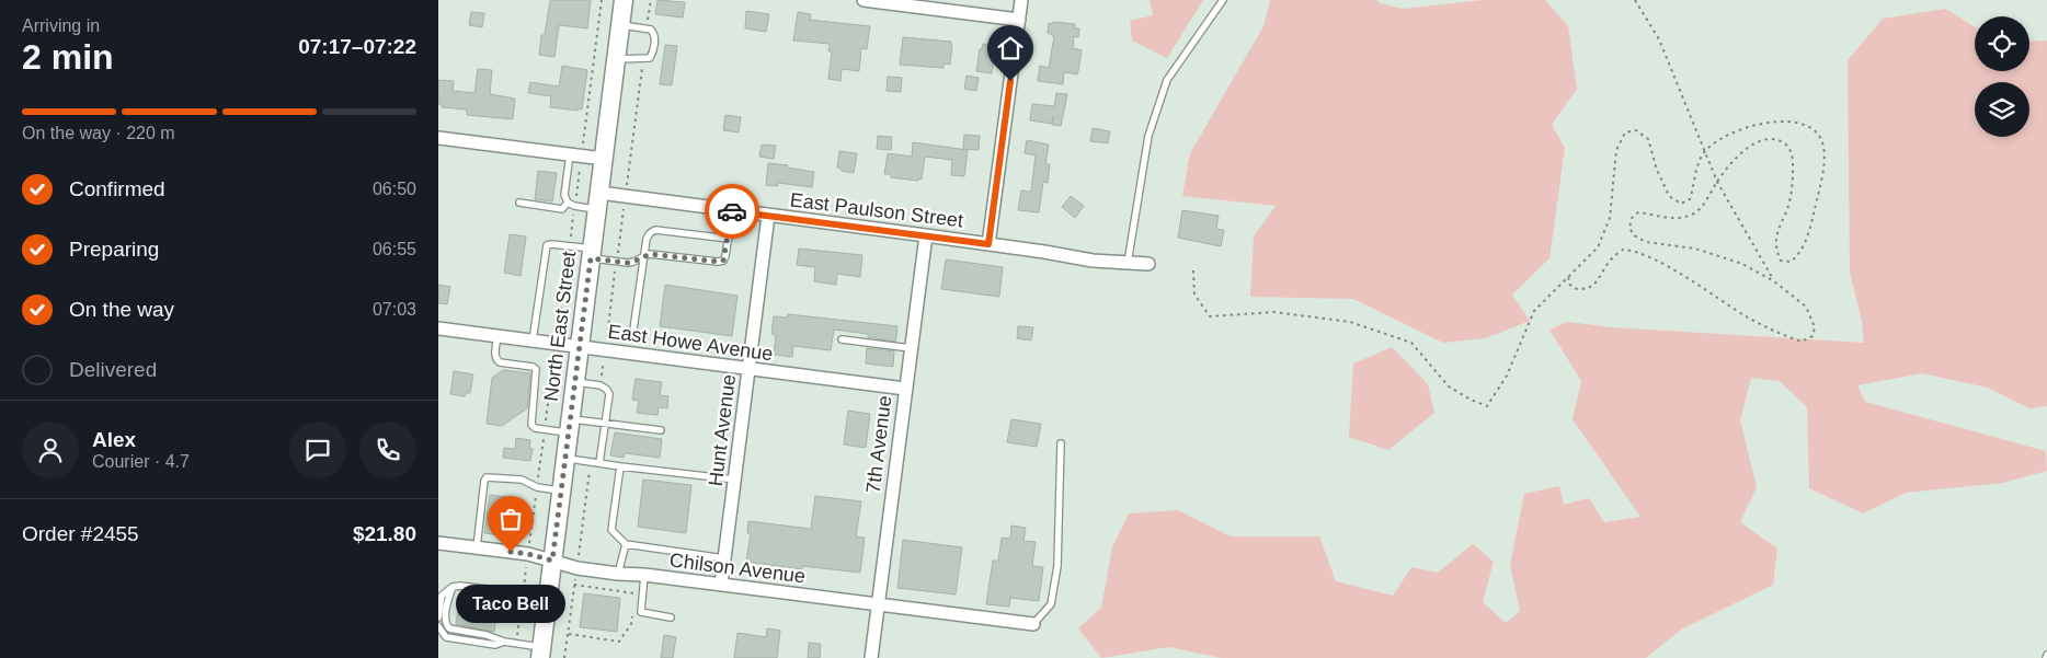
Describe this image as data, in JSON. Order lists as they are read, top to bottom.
{
  "streets": {
    "main road": ["North East Street"],
    "street": [
      "East Paulson Street",
      "East Howe Avenue",
      "Hunt Avenue",
      "7th Avenue",
      "Chilson Avenue"
    ]
  },
  "crossings": [
    ["East Paulson Street", "North East Street"],
    ["East Paulson Street", "Hunt Avenue"],
    ["East Paulson Street", "7th Avenue"],
    ["North East Street", "East Howe Avenue"],
    ["North East Street", "Chilson Avenue"],
    ["East Howe Avenue", "Hunt Avenue"],
    ["East Howe Avenue", "7th Avenue"],
    ["Hunt Avenue", "Chilson Avenue"],
    ["7th Avenue", "Chilson Avenue"]
  ],
  "places": ["Taco Bell"],
  "page": {
    "heading": ["2 min", "Arriving in", "07:17–07:22"],
    "panel": [
      "Alex",
      "Courier · 4.7",
      "Order #2455",
      "$21.80"
    ],
    "bar": "On the way · 220 m",
    "list": [
      ["Confirmed", "06:50"],
      ["Preparing", "06:55"],
      ["On the way", "07:03"],
      "Delivered"
    ],
    "bubble": "Taco Bell"
  }
}
